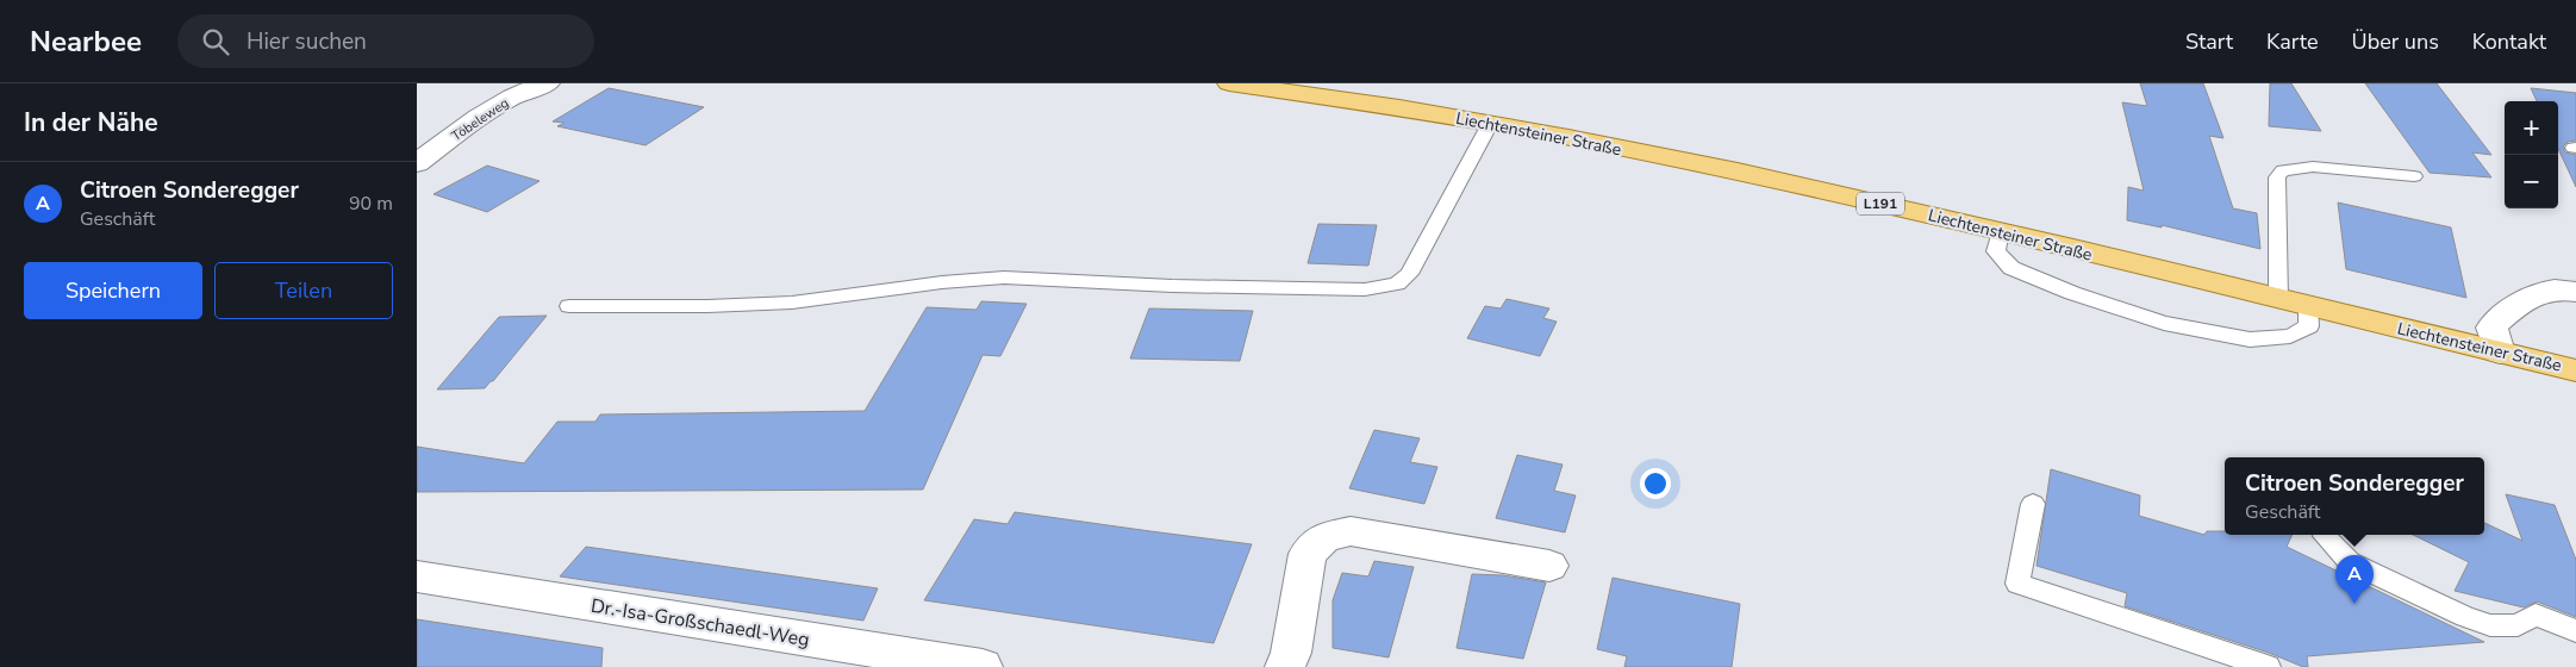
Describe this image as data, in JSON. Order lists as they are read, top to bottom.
{
  "streets": {
    "main road": ["Liechtensteiner Straße", "L191"],
    "street": ["Töbeleweg", "Dr.-Isa-Großschaedl-Weg"]
  },
  "page": {
    "header": "Nearbee",
    "search": "Hier suchen",
    "nav": [
      "Start",
      "Karte",
      "Über uns",
      "Kontakt"
    ],
    "heading": "In der Nähe",
    "map_buttons": ["+", "−"],
    "list": [
      {
        "mark": "A",
        "name": "Citroen Sonderegger",
        "note": "Geschäft",
        "value": "90 m"
      }
    ],
    "buttons": ["Speichern", "Teilen"],
    "popup": ["Citroen Sonderegger", "Geschäft"],
    "pins": "A"
  }
}
